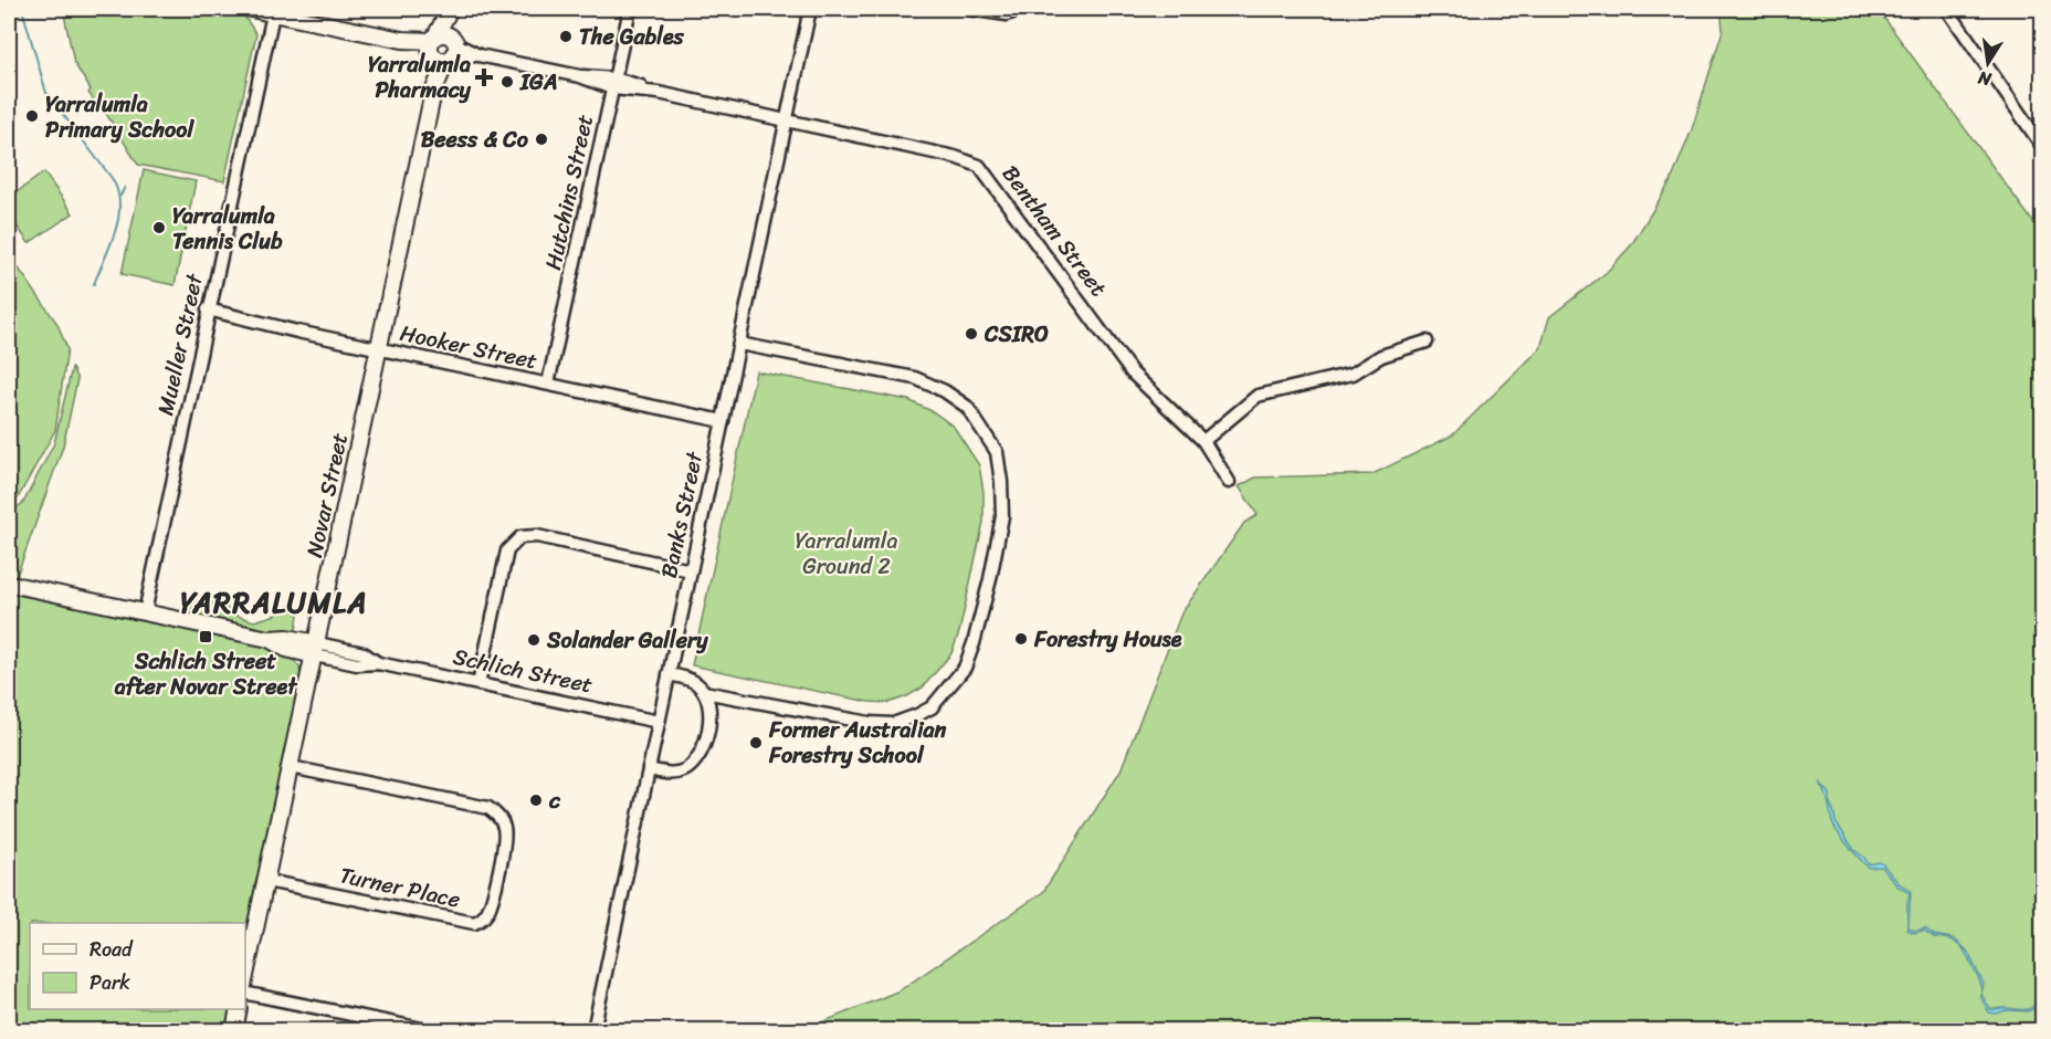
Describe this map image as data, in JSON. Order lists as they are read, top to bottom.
{
  "streets": {
    "main road": ["Bentham Street", "Novar Street", "Schlich Street"],
    "street": [
      "Hutchins Street",
      "Mueller Street",
      "Hooker Street",
      "Banks Street",
      "Turner Place"
    ]
  },
  "crossings": [
    ["Hutchins Street", "Bentham Street"],
    ["Hutchins Street", "Hooker Street"],
    ["Bentham Street", "Mueller Street"],
    ["Bentham Street", "Novar Street"],
    ["Bentham Street", "Banks Street"],
    ["Mueller Street", "Hooker Street"],
    ["Mueller Street", "Schlich Street"],
    ["Hooker Street", "Novar Street"],
    ["Hooker Street", "Banks Street"],
    ["Novar Street", "Schlich Street"],
    ["Novar Street", "Turner Place"],
    ["Banks Street", "Schlich Street"]
  ],
  "districts": ["YARRALUMLA"],
  "parks": ["Yarralumla Ground 2"],
  "places": {
    "other": [
      "The Gables",
      "IGA",
      "Yarralumla Primary School",
      "Beess & Co",
      "Yarralumla Tennis Club",
      "CSIRO",
      "Forestry House",
      "Solander Gallery",
      "Former Australian Forestry School",
      "c"
    ],
    "health": ["Yarralumla Pharmacy"],
    "transit": ["Schlich Street after Novar Street"]
  },
  "legend": ["Road", "Park"],
  "north": "bottom"
}
